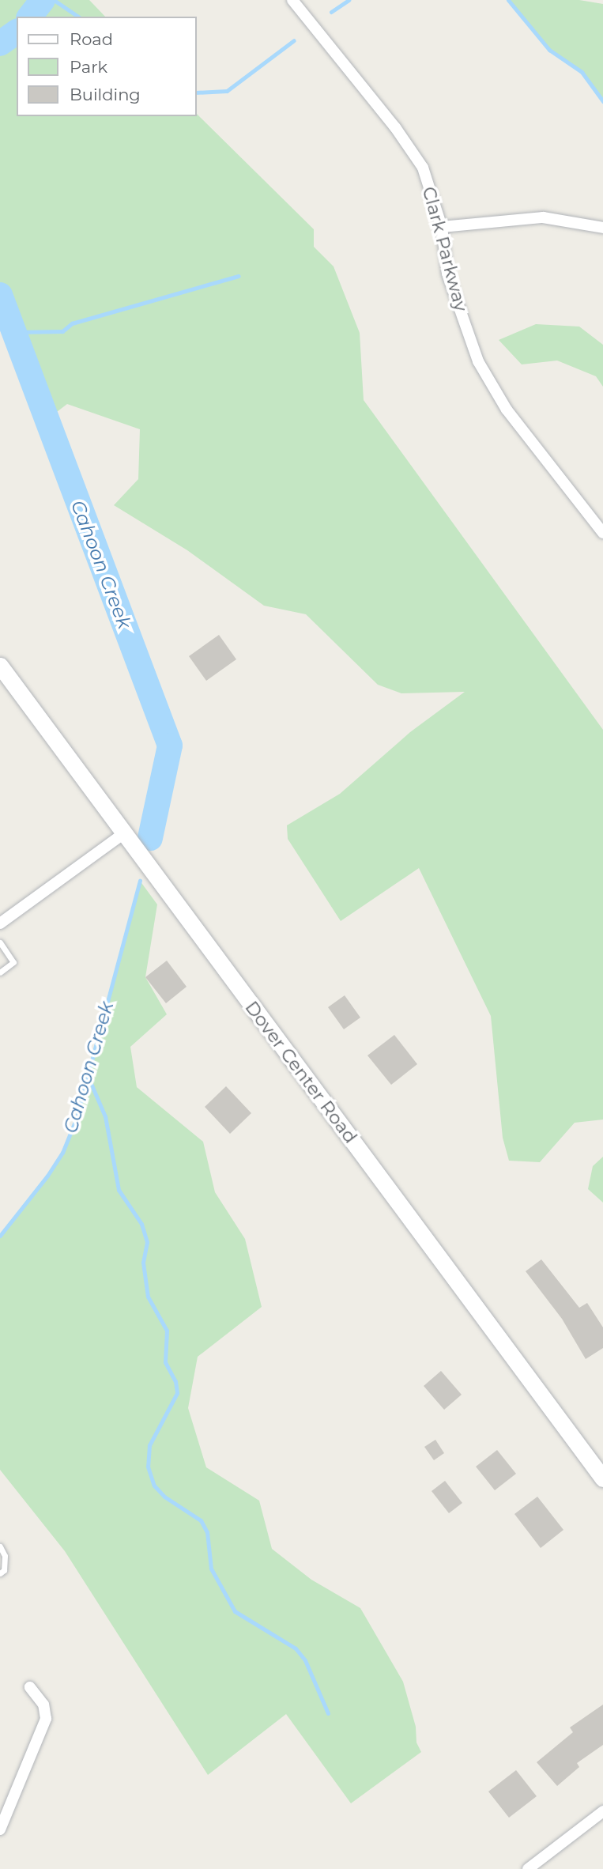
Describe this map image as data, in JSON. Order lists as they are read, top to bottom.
{
  "streets": {
    "street": ["Clark Parkway", "Dover Center Road"]
  },
  "water": ["Cahoon Creek"],
  "legend": ["Road", "Park", "Building"]
}
